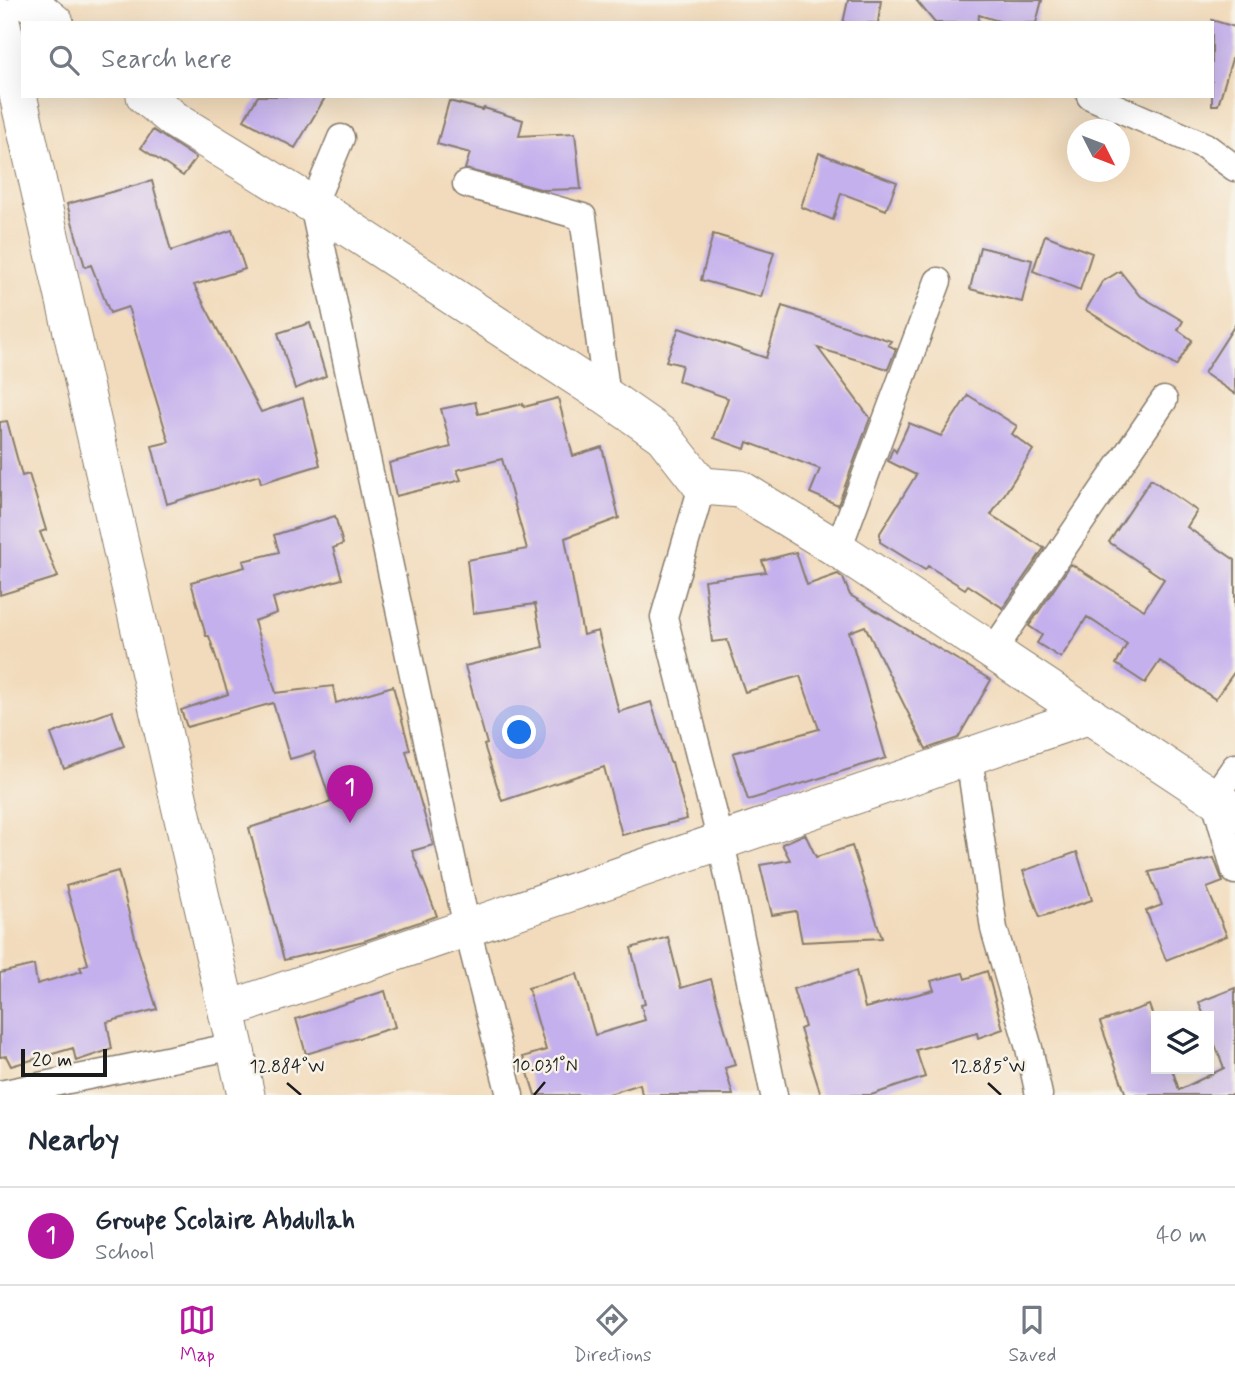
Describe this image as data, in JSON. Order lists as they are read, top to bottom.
{
  "scale_bar": "20 m",
  "north": "bottom right",
  "page": {
    "search": "Search here",
    "pins": "1",
    "scale": "20 m",
    "heading": "Nearby",
    "list": [
      {
        "mark": "1",
        "name": "Groupe Scolaire Abdullah",
        "note": "School",
        "value": "40 m"
      }
    ],
    "nav": ["Map", "Directions", "Saved"]
  },
  "coordinates": ["10.031°N", "12.884°W", "12.885°W"]
}
